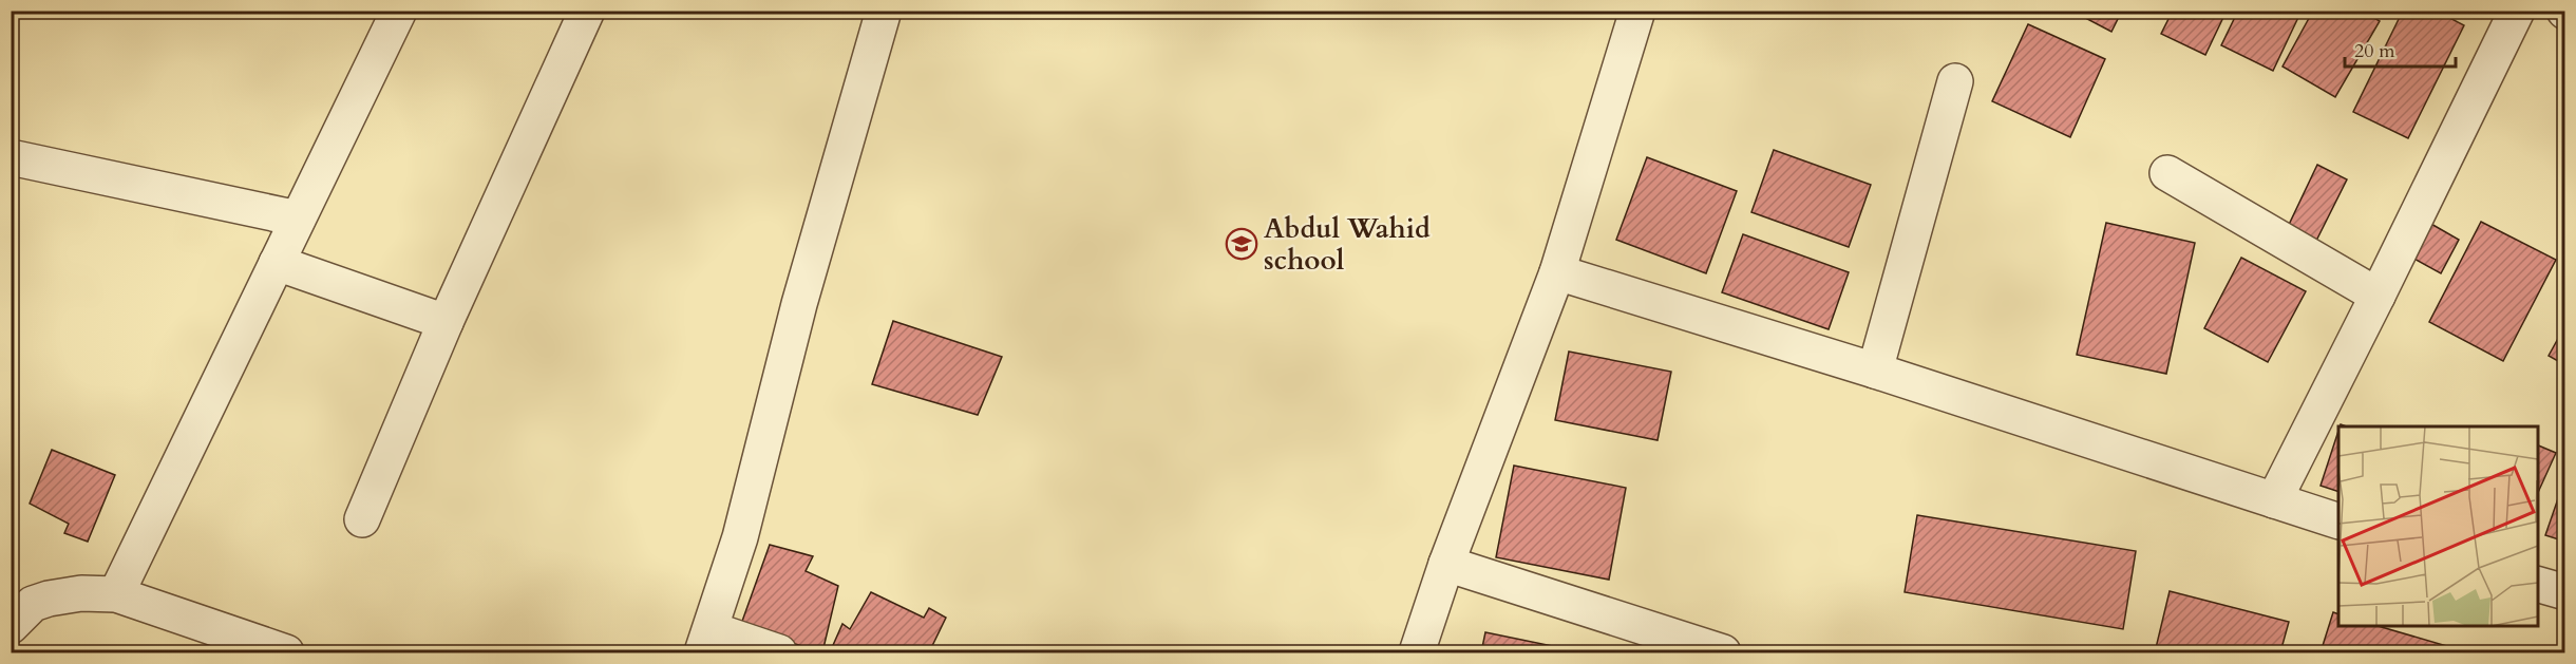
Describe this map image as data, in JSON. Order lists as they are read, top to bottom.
{
  "places": {
    "school or university": ["Abdul Wahid school"]
  },
  "scale_bar": "20 m"
}
